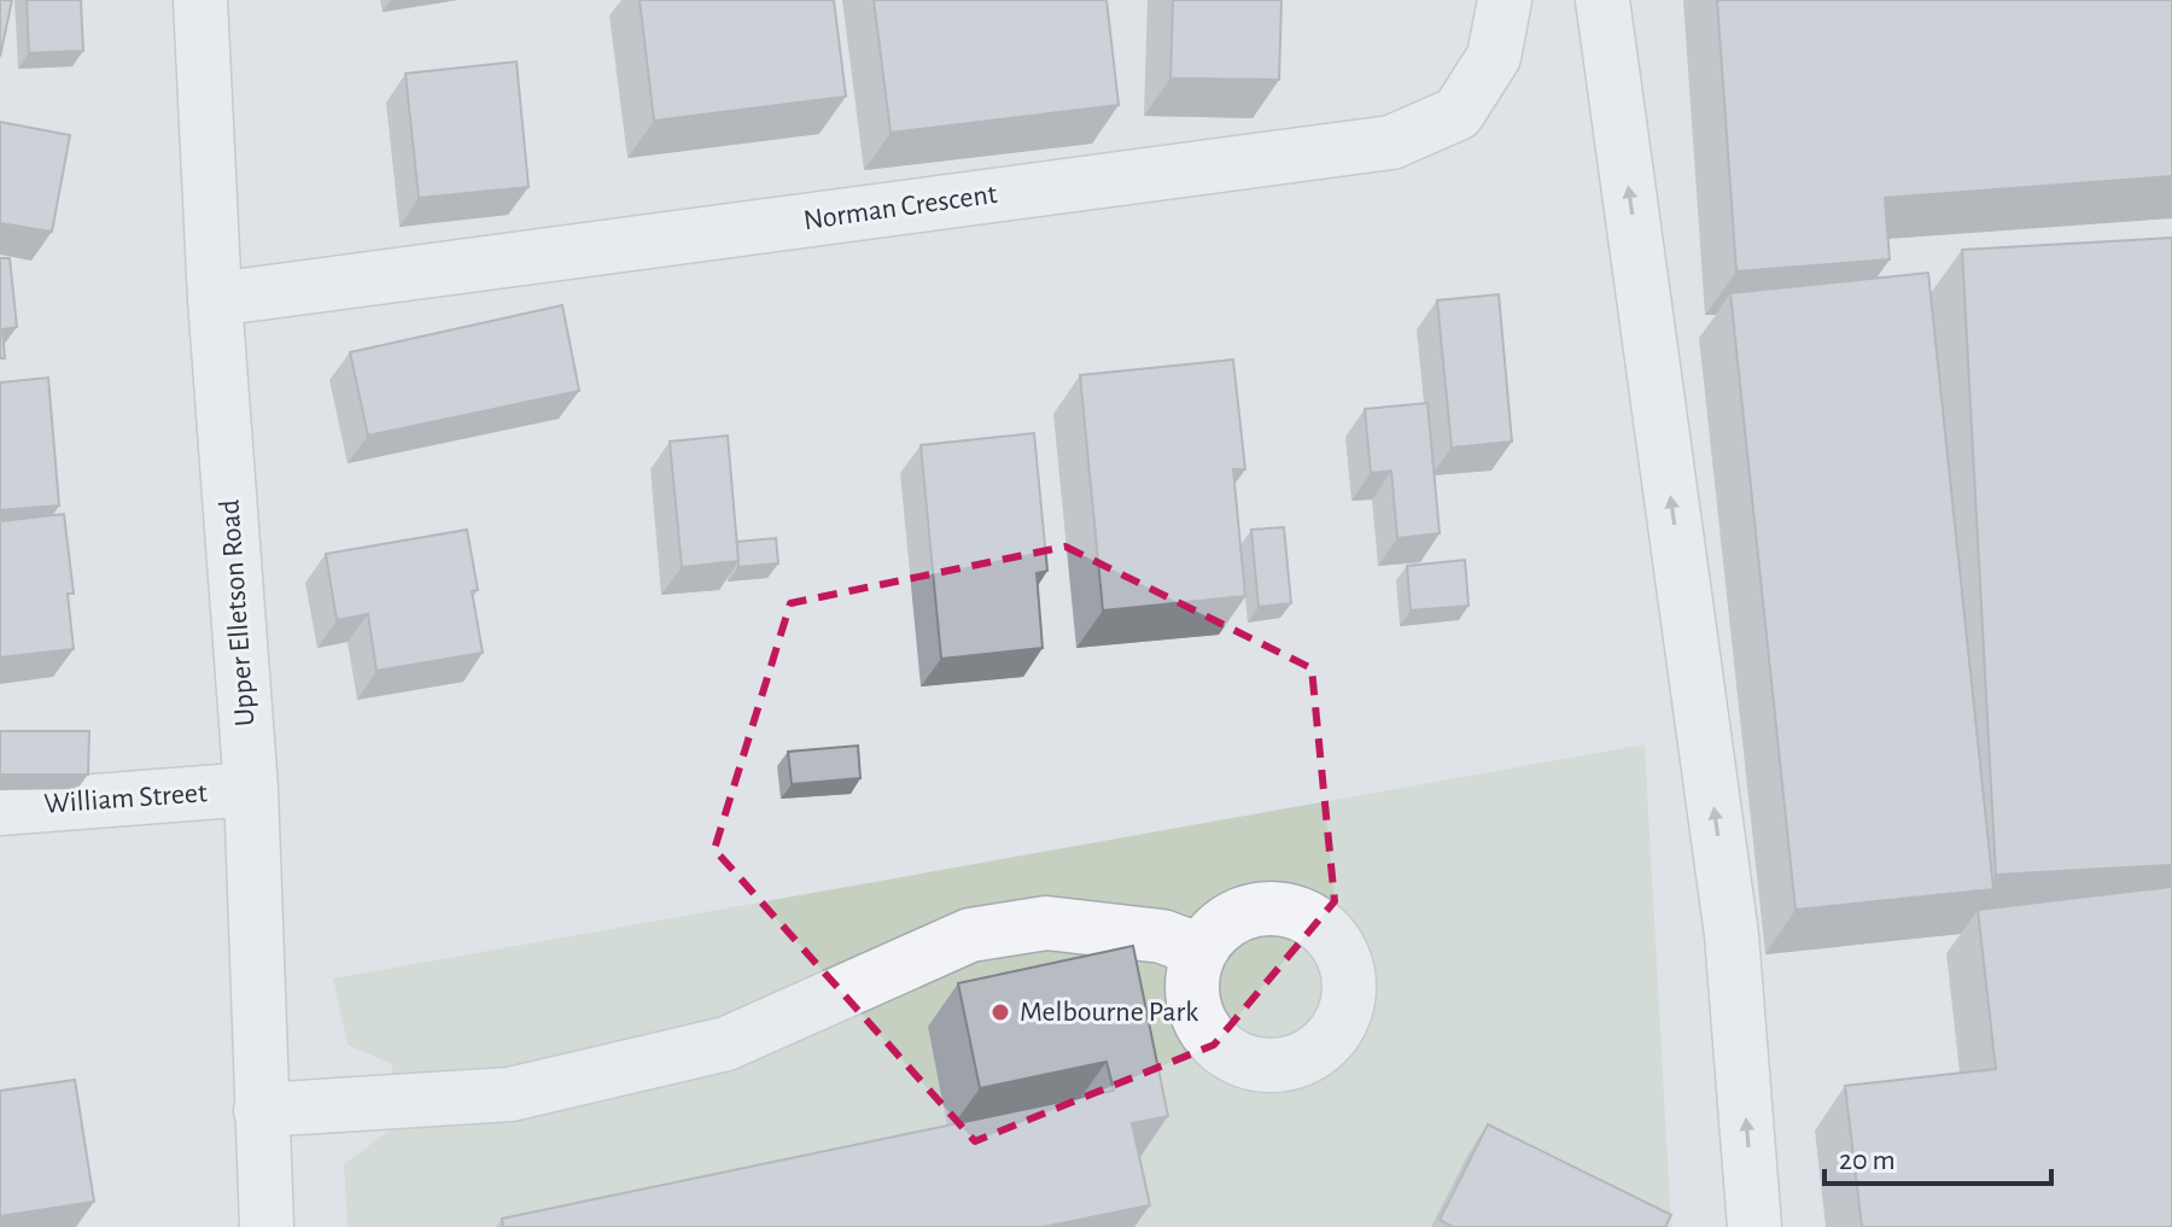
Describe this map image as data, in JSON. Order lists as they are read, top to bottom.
{
  "streets": {
    "street": ["Norman Crescent", "Upper Elletson Road", "William Street"]
  },
  "crossings": [
    ["Norman Crescent", "Upper Elletson Road"],
    ["Upper Elletson Road", "William Street"]
  ],
  "places": ["Melbourne Park"],
  "scale_bar": "20 m"
}
